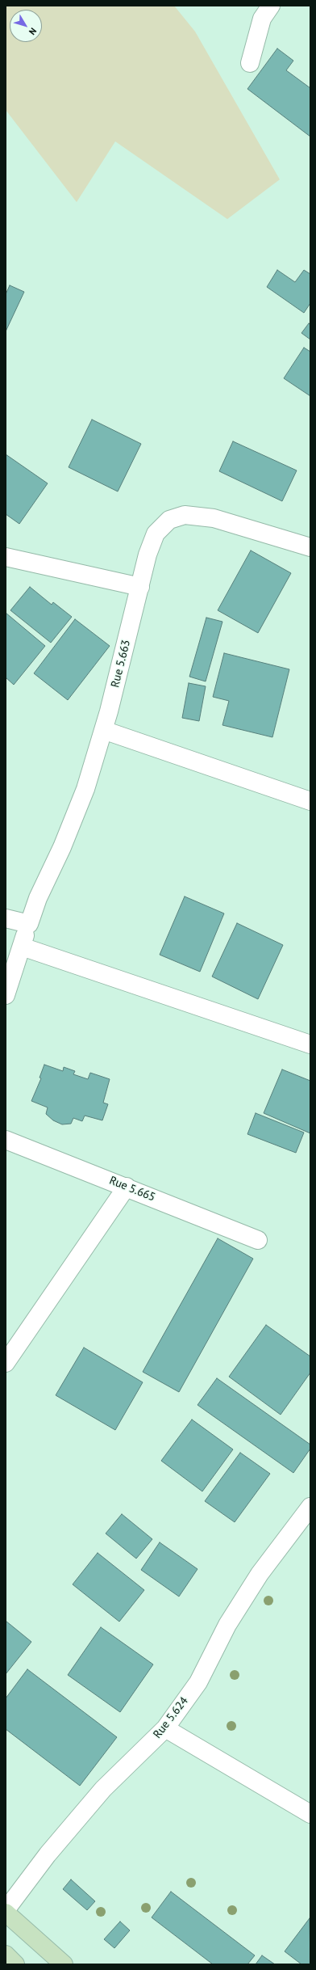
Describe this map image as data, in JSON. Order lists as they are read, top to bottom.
{
  "streets": {
    "street": ["Rue 5.663", "Rue 5.665", "Rue 5.624"]
  },
  "north": "bottom right"
}
